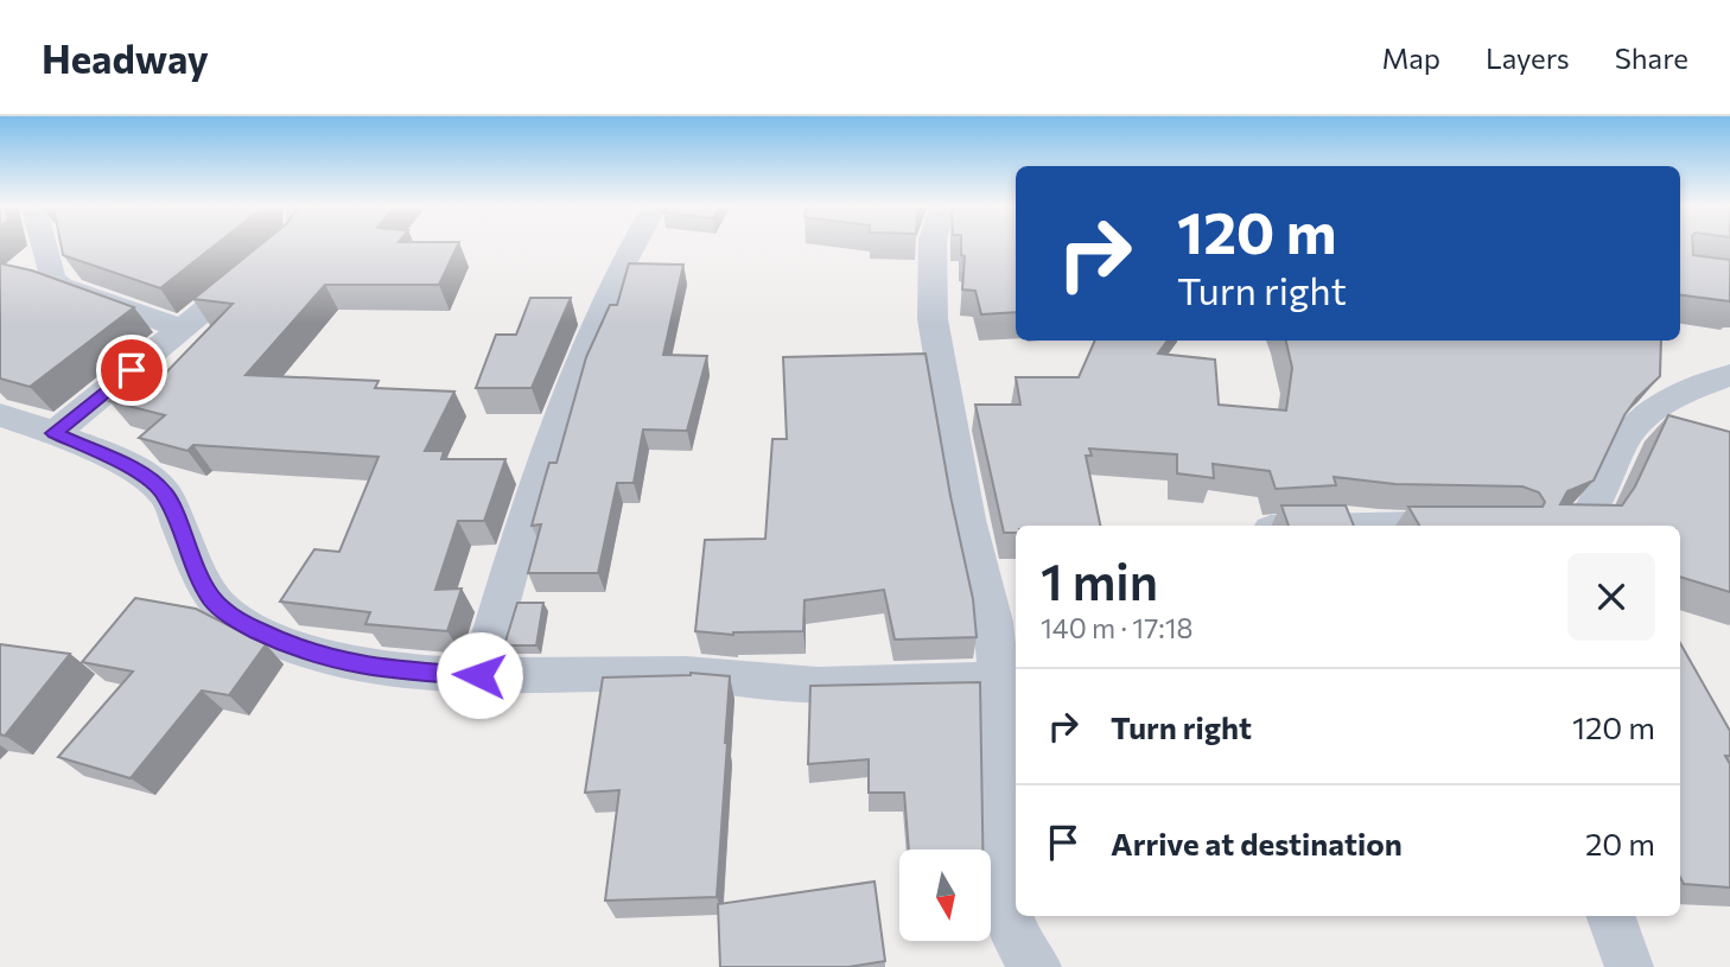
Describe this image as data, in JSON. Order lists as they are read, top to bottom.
{
  "north": "bottom",
  "page": {
    "header": "Headway",
    "nav": ["Map", "Layers", "Share"],
    "turn": ["120 m", "Turn right"],
    "heading": ["1 min", "140 m · 17:18"],
    "list": [
      {
        "name": "Turn right",
        "value": "120 m"
      },
      {
        "name": "Arrive at destination",
        "value": "20 m"
      }
    ]
  }
}
